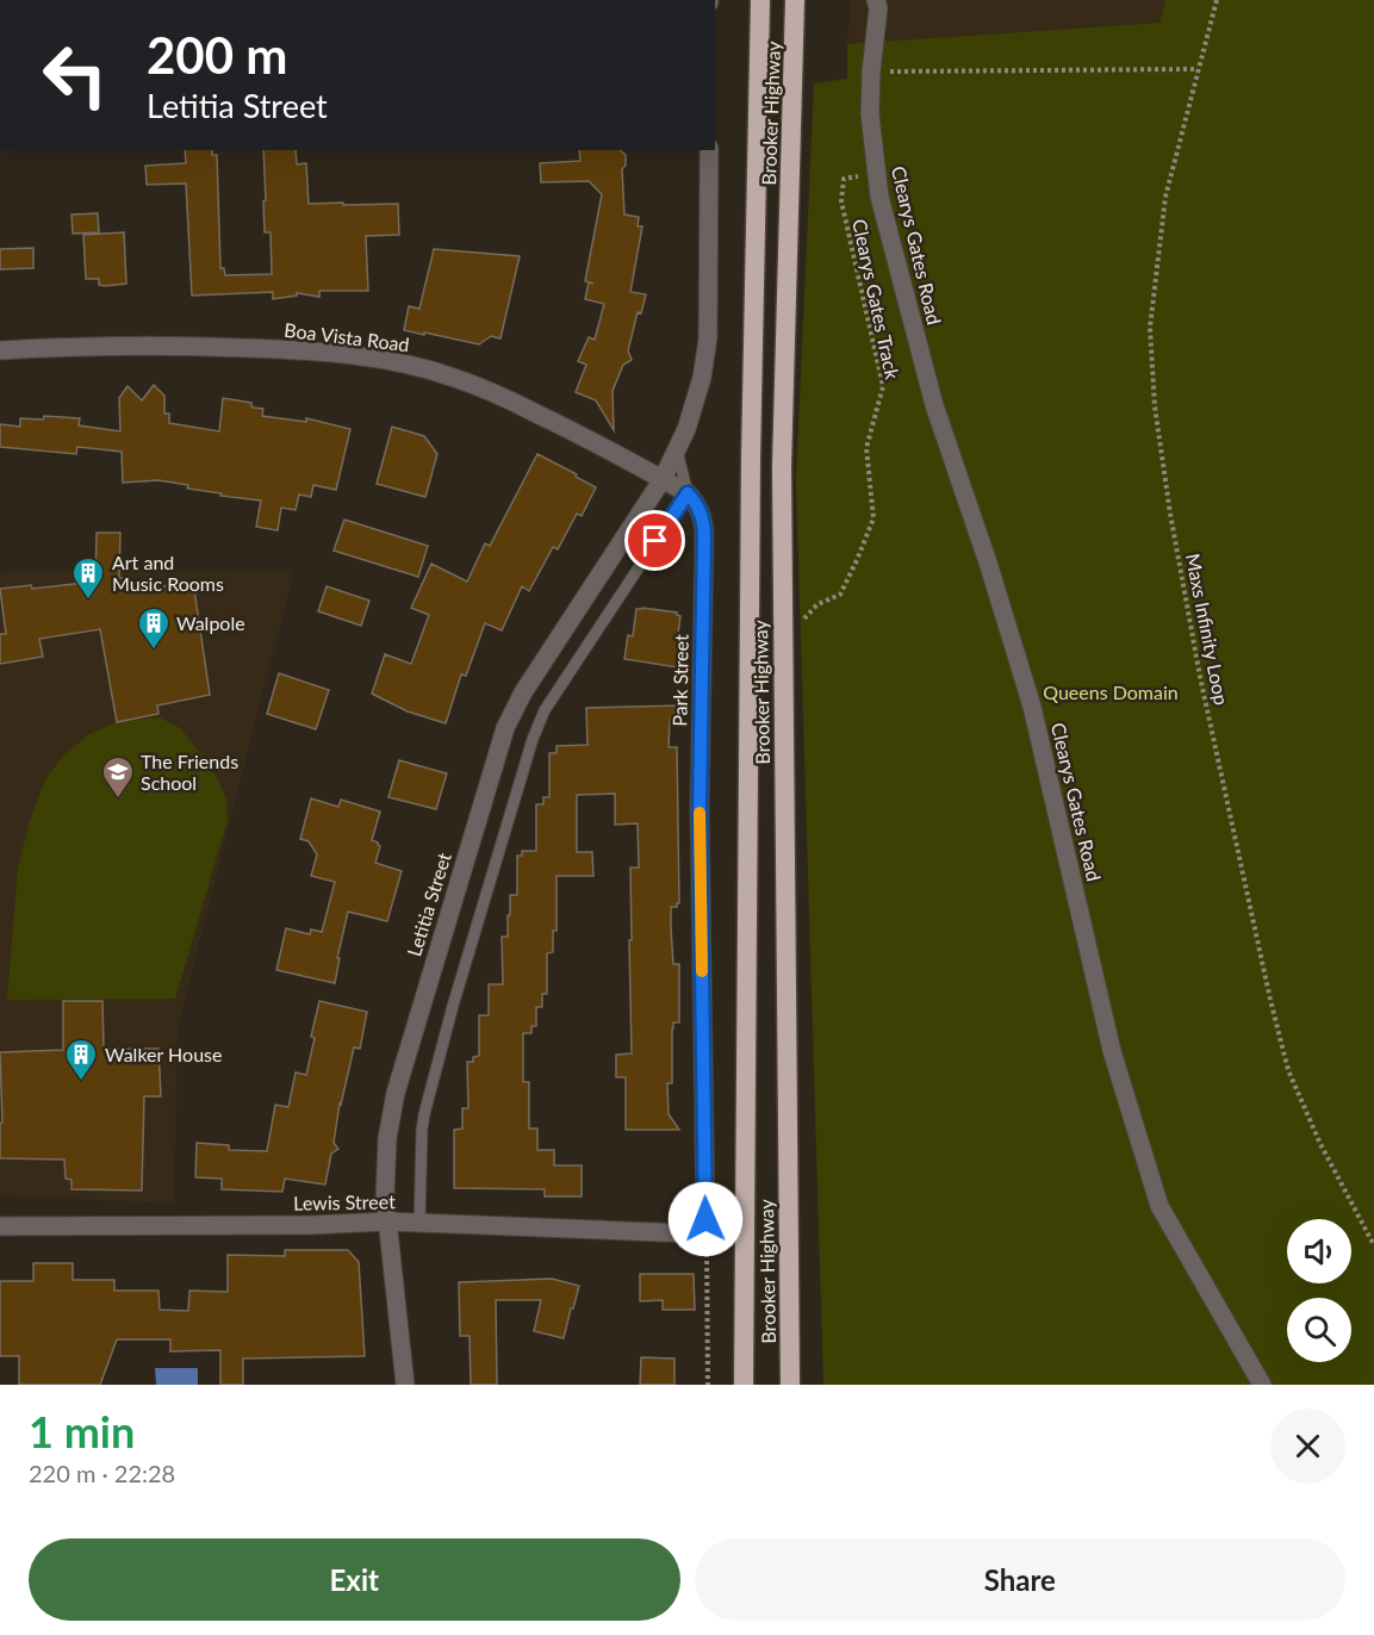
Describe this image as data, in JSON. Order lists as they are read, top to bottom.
{
  "streets": {
    "highway": ["Brooker Highway"],
    "street": [
      "Clearys Gates Road",
      "Boa Vista Road",
      "Park Street",
      "Letitia Street",
      "Lewis Street"
    ],
    "path": ["Clearys Gates Track", "Maxs Infinity Loop"]
  },
  "crossings": [
    ["Brooker Highway", "Clearys Gates Track"],
    ["Clearys Gates Road", "Clearys Gates Track"],
    ["Boa Vista Road", "Letitia Street"],
    ["Park Street", "Lewis Street"],
    ["Letitia Street", "Lewis Street"]
  ],
  "parks": ["Queens Domain"],
  "places": {
    "building": ["Art and Music Rooms", "Walpole", "Walker House"],
    "school or university": ["The Friends School"]
  },
  "page": {
    "turn": ["200 m", "Letitia Street"],
    "heading": ["1 min", "220 m · 22:28"],
    "buttons": ["Exit", "Share"]
  }
}
